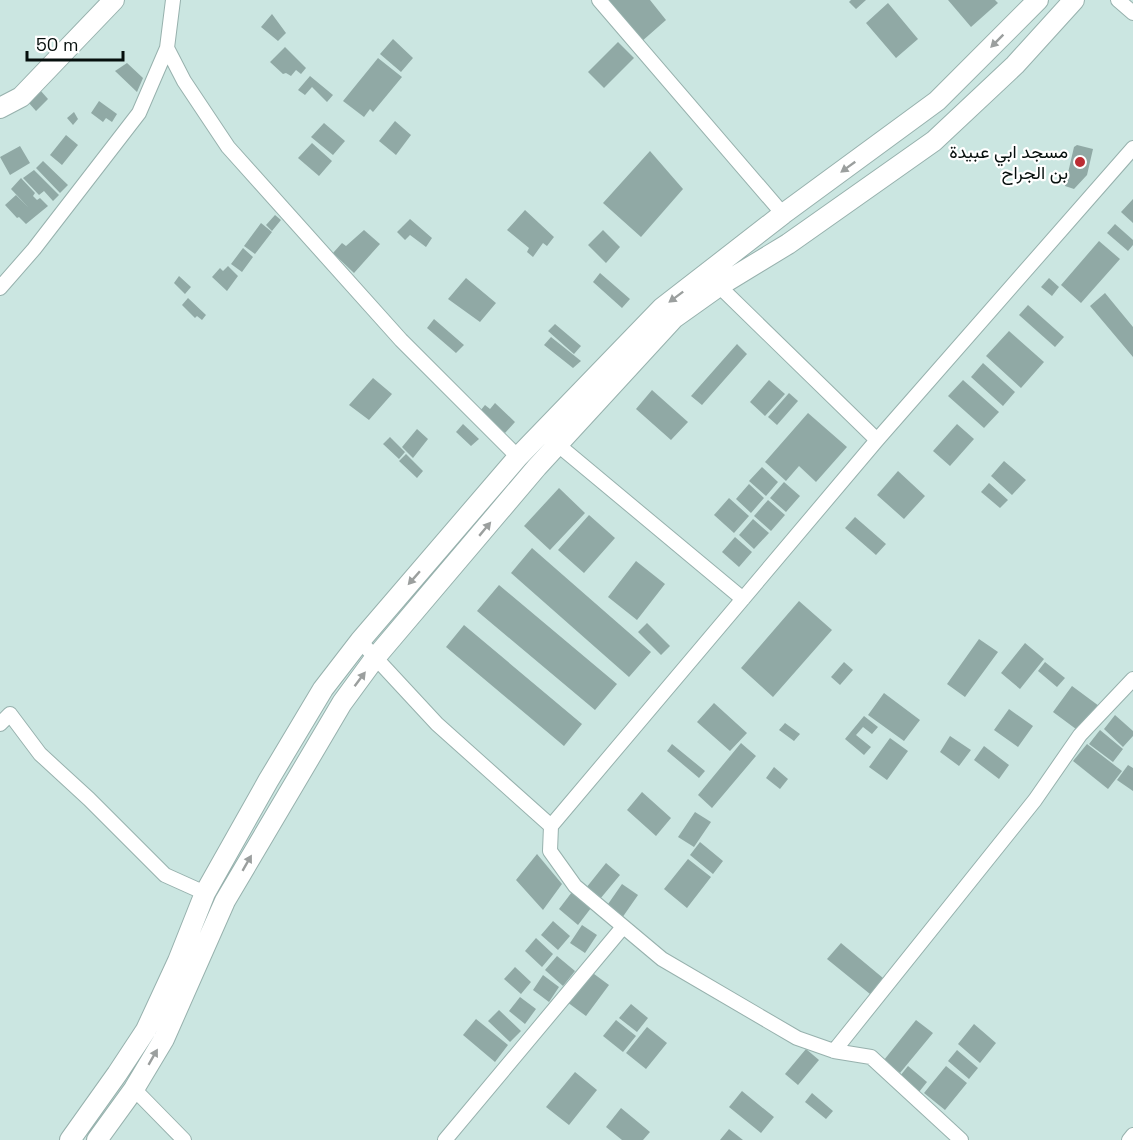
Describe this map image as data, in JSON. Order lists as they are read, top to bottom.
{
  "places": ["مسجد ابي عبيدة بن الجراح"],
  "scale_bar": "50 m"
}
